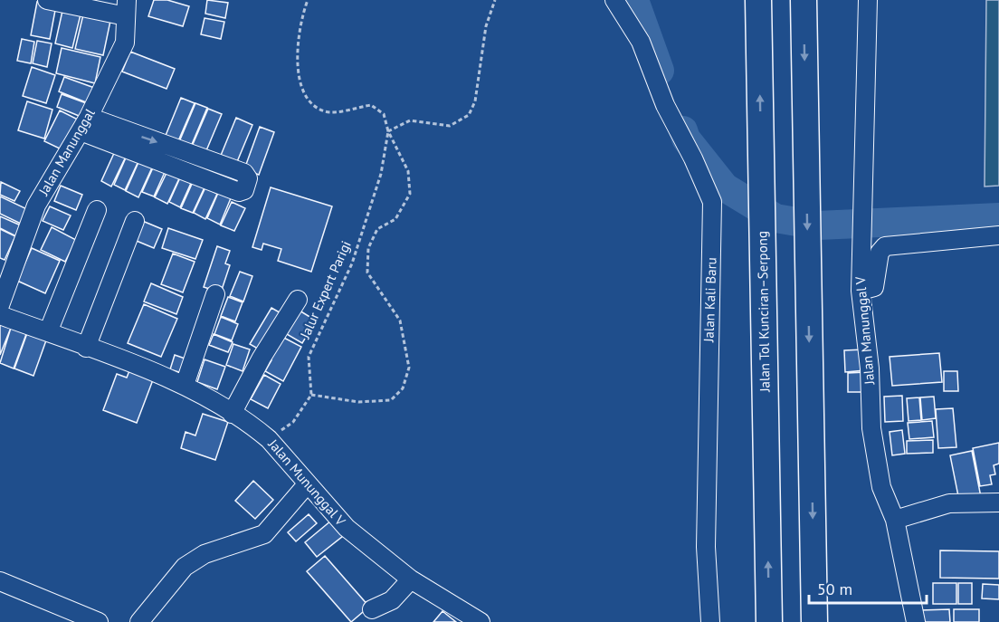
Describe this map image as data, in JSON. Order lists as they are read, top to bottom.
{
  "streets": {
    "highway": ["Jalan Tol Kunciran–Serpong"],
    "street": [
      "Jalan Manunggal",
      "Jalan Kali Baru",
      "Jalan Manunggal V",
      "Jalan Mununggal V"
    ],
    "path": ["Jalur Expert Parigi"]
  },
  "scale_bar": "50 m"
}
